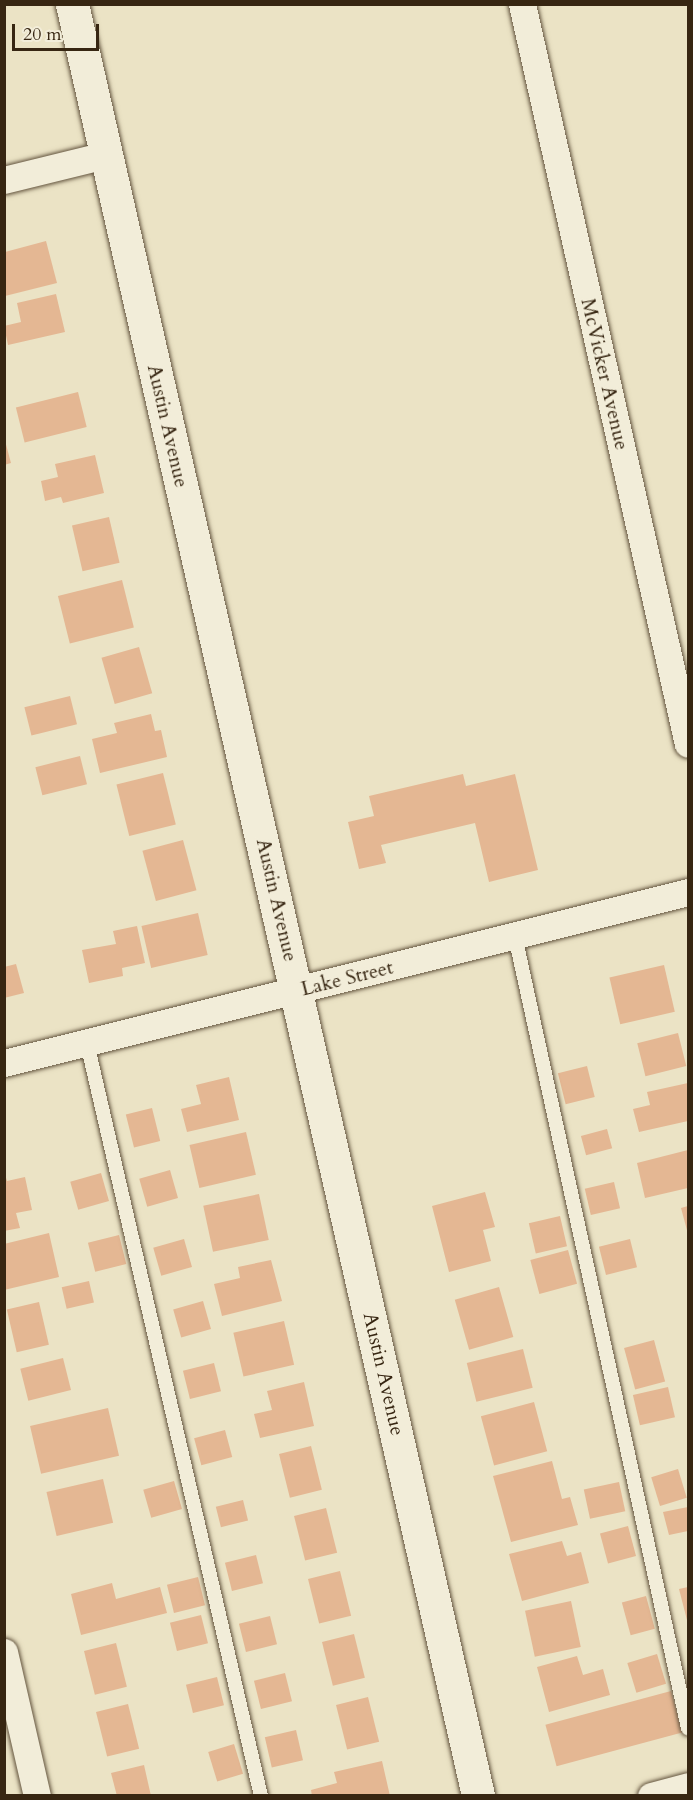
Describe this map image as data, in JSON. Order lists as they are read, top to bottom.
{
  "streets": {
    "street": ["McVicker Avenue", "Austin Avenue", "Lake Street"]
  },
  "crossings": [
    ["Austin Avenue", "Lake Street"]
  ],
  "scale_bar": "20 m"
}
